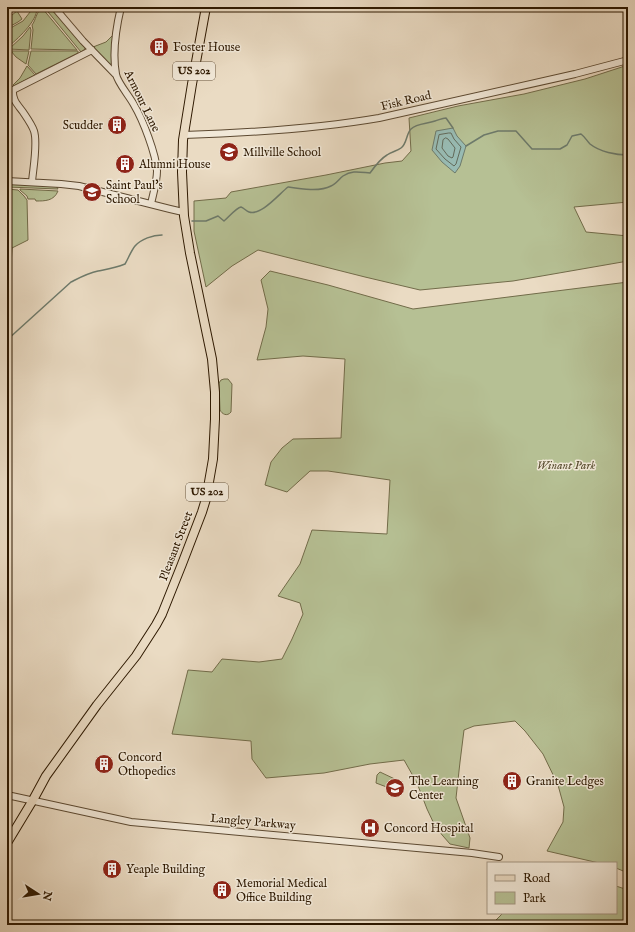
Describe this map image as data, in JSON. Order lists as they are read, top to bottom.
{
  "streets": {
    "main road": ["US 202", "Pleasant Street"],
    "street": ["Armour Lane", "Fisk Road", "Langley Parkway"]
  },
  "crossings": [
    ["US 202", "Fisk Road"],
    ["US 202", "Pleasant Street"],
    ["Pleasant Street", "Langley Parkway"]
  ],
  "parks": ["Winant Park"],
  "places": {
    "building": [
      "Foster House",
      "Scudder",
      "Alumni House",
      "Concord Othopedics",
      "Granite Ledges",
      "Yeaple Building",
      "Memorial Medical Office Building"
    ],
    "school or university": ["Millville School", "Saint Paul's School", "The Learning Center"],
    "hospital": ["Concord Hospital"]
  },
  "legend": ["Road", "Park"],
  "north": "right"
}
